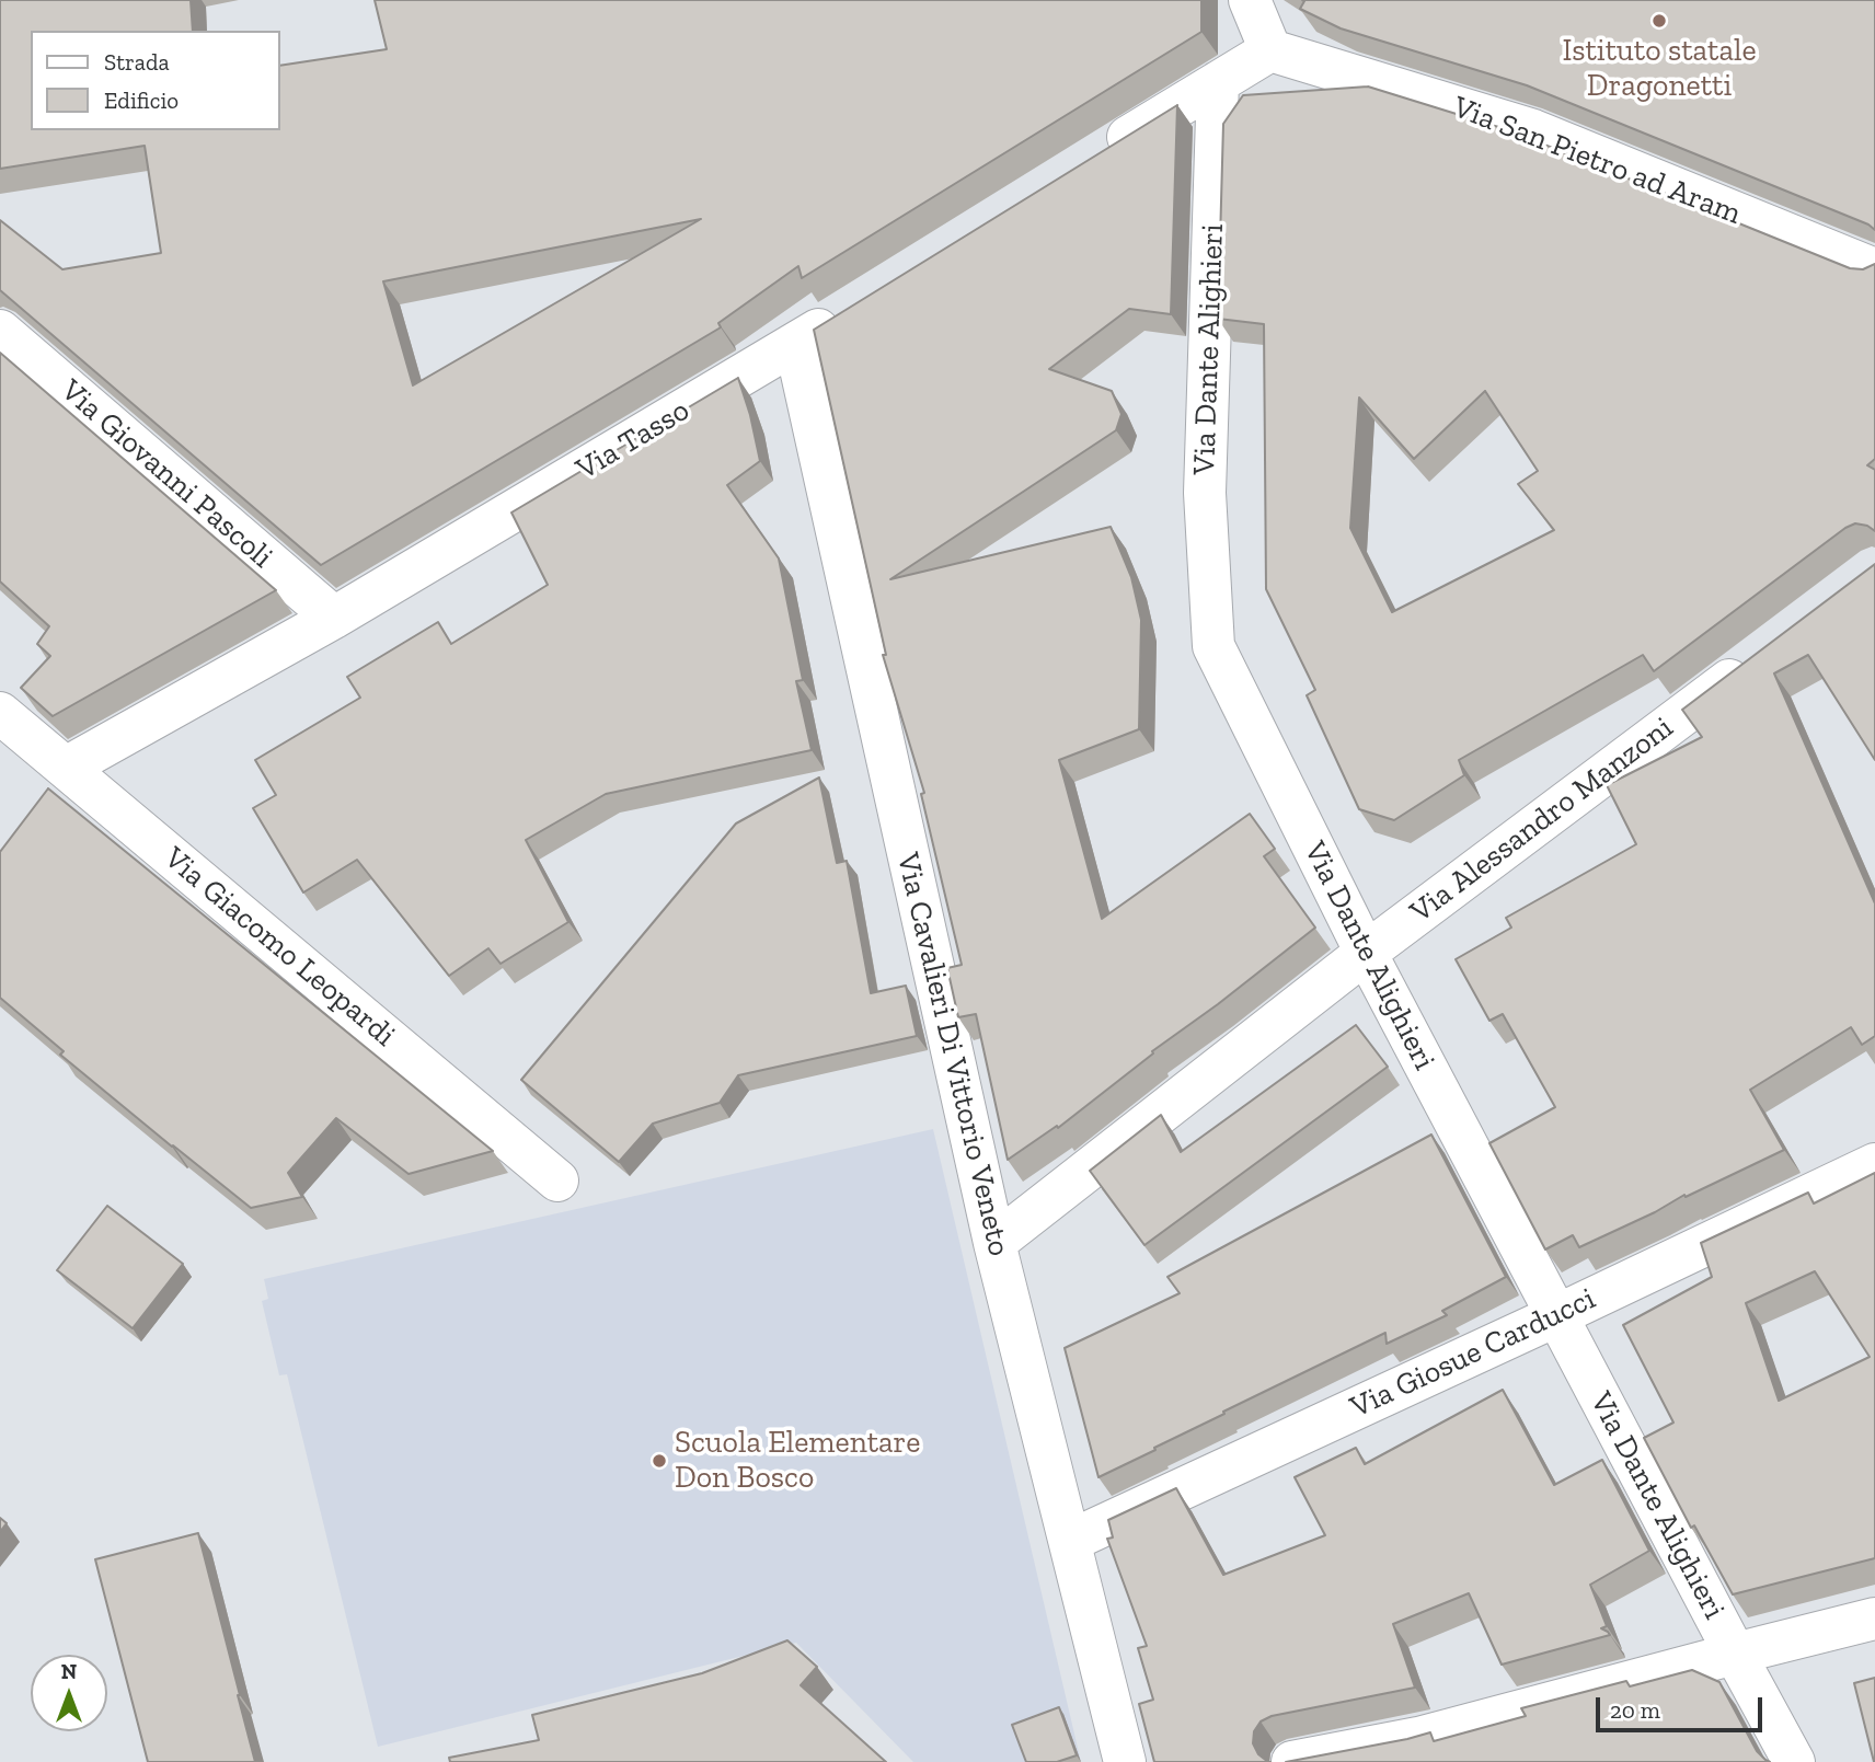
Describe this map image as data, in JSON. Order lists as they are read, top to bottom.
{
  "streets": {
    "street": [
      "Via San Pietro ad Aram",
      "Via Dante Alighieri",
      "Via Tasso",
      "Via Giovanni Pascoli",
      "Via Alessandro Manzoni",
      "Via Giacomo Leopardi",
      "Via Cavalieri Di Vittorio Veneto",
      "Via Giosue Carducci"
    ]
  },
  "crossings": [
    ["Via Dante Alighieri", "Via Alessandro Manzoni"],
    ["Via Dante Alighieri", "Via Giosue Carducci"],
    ["Via Tasso", "Via Giovanni Pascoli"],
    ["Via Tasso", "Via Giacomo Leopardi"],
    ["Via Tasso", "Via Cavalieri Di Vittorio Veneto"],
    ["Via Alessandro Manzoni", "Via Cavalieri Di Vittorio Veneto"],
    ["Via Cavalieri Di Vittorio Veneto", "Via Giosue Carducci"]
  ],
  "places": ["Istituto statale Dragonetti", "Scuola Elementare Don Bosco"],
  "legend": ["Strada", "Edificio"],
  "scale_bar": "20 m",
  "north": "top"
}
